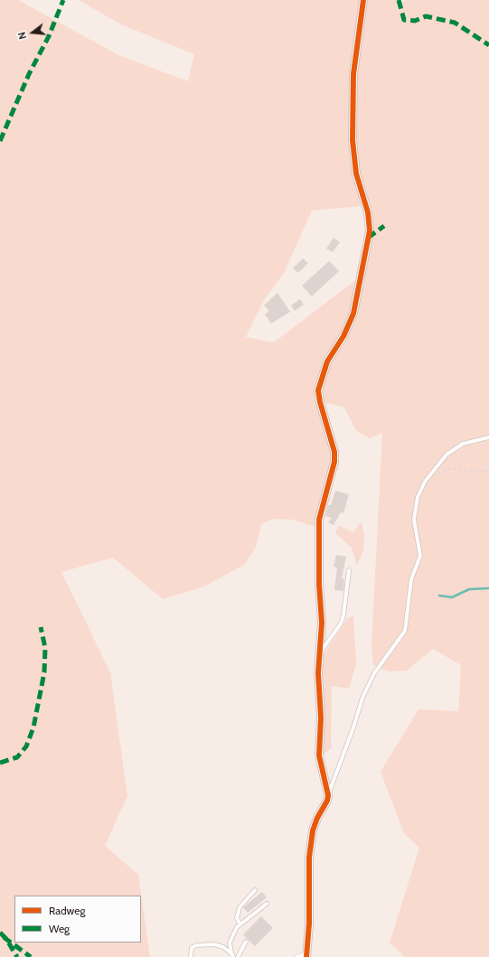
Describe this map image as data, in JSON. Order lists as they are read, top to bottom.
{
  "legend": ["Radweg", "Weg"],
  "north": "left"
}
